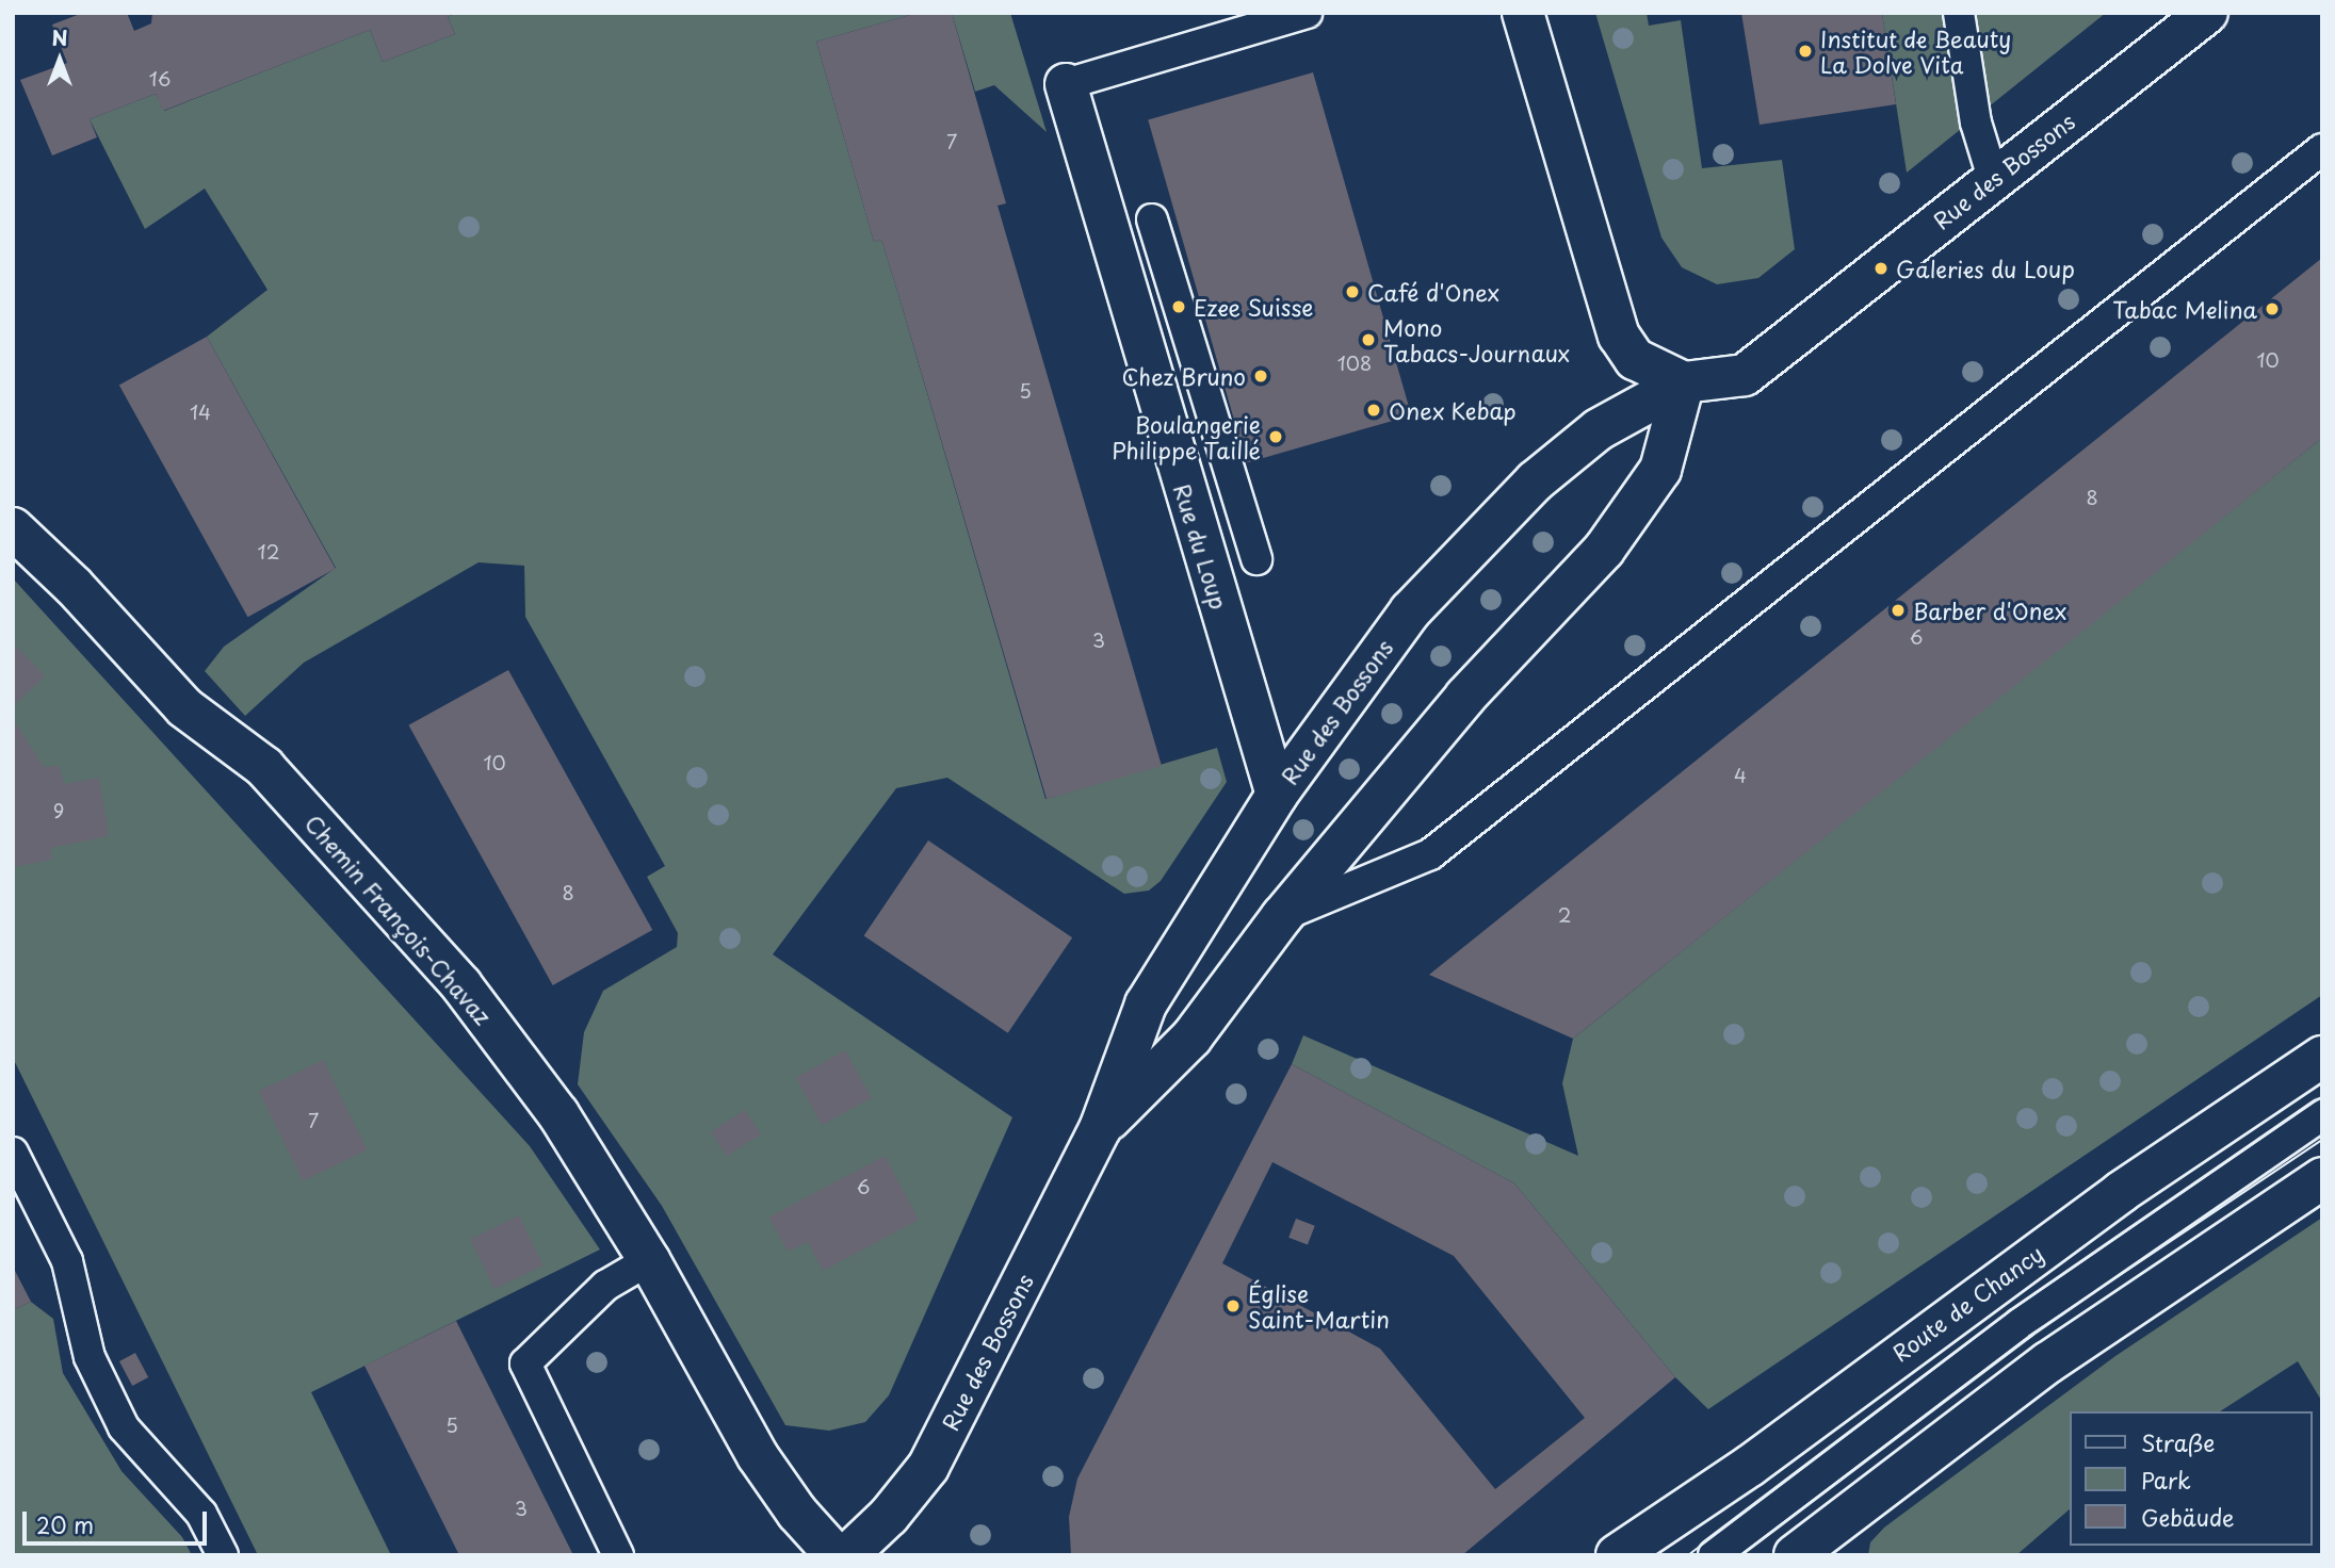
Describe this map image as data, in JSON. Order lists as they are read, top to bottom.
{
  "streets": {
    "street": [
      "Rue des Bossons",
      "Rue du Loup",
      "Chemin François-Chavaz",
      "Route de Chancy"
    ]
  },
  "crossings": [
    ["Rue des Bossons", "Rue du Loup"]
  ],
  "places": [
    "Institut de Beauty La Dolve Vita",
    "Galeries du Loup",
    "Café d'Onex",
    "Ezee Suisse",
    "Tabac Melina",
    "Mono Tabacs-Journaux",
    "Chez Bruno",
    "Onex Kebap",
    "Boulangerie Philippe Taillé",
    "Barber d'Onex",
    "Église Saint-Martin"
  ],
  "house_numbers": [
    "16",
    "7",
    "10",
    "108",
    "5",
    "14",
    "8",
    "12",
    "6",
    "3",
    "10",
    "4",
    "9",
    "8",
    "2",
    "7",
    "6",
    "5",
    "3"
  ],
  "legend": ["Straße", "Park", "Gebäude"],
  "scale_bar": "20 m",
  "north": "top"
}
